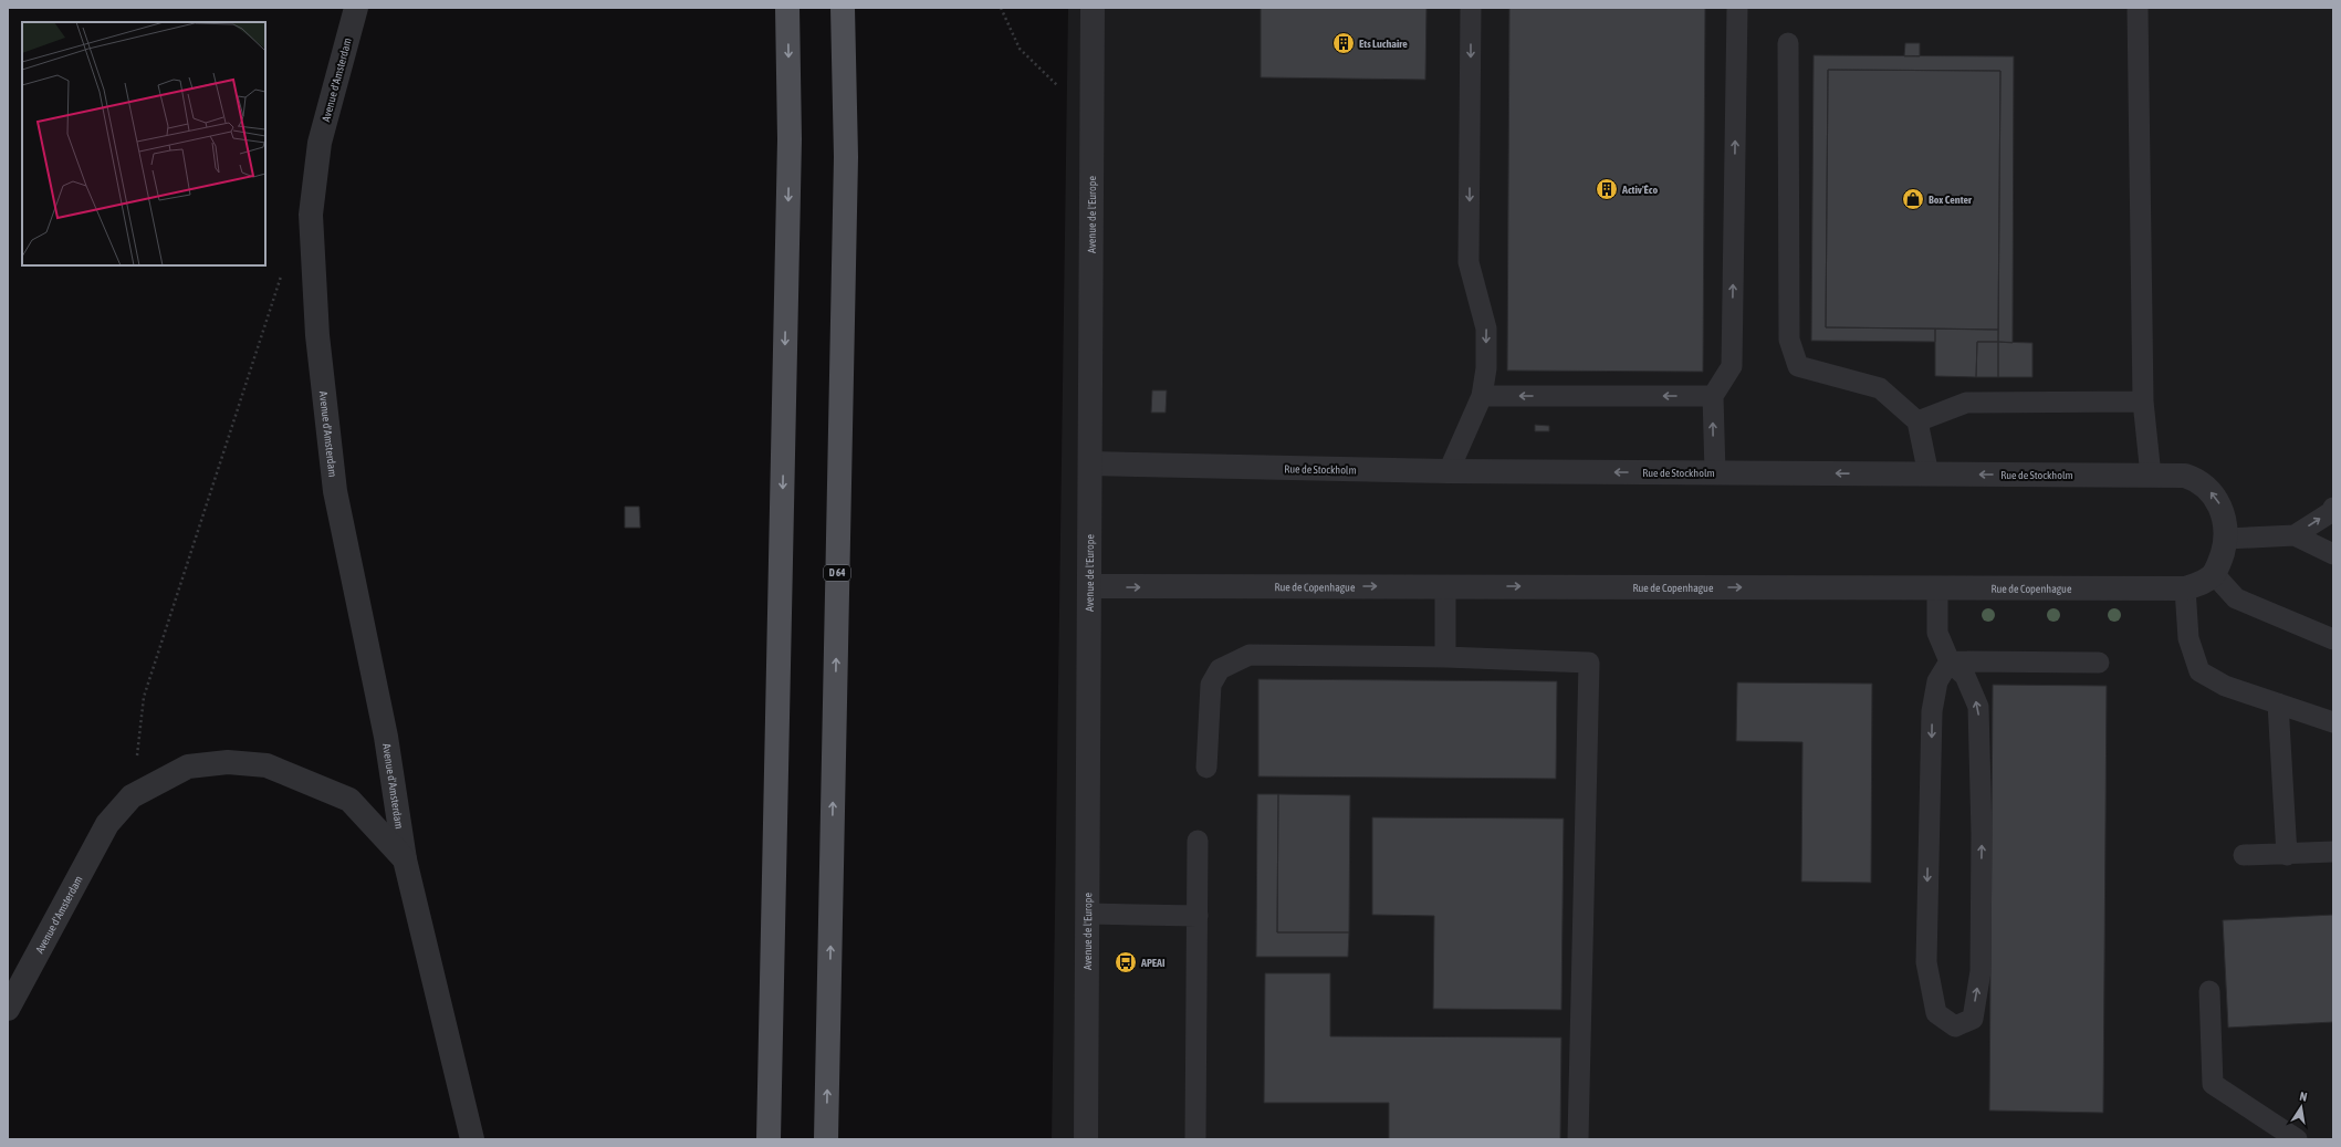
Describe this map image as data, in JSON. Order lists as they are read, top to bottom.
{
  "streets": {
    "main road": ["D 64"],
    "street": [
      "Avenue d'Amsterdam",
      "Avenue de l'Europe",
      "Rue de Stockholm",
      "Rue de Copenhague"
    ]
  },
  "crossings": [
    ["Avenue de l'Europe", "Rue de Stockholm"],
    ["Avenue de l'Europe", "Rue de Copenhague"]
  ],
  "one_way": ["Rue de Stockholm", "Rue de Copenhague"],
  "places": {
    "building": ["Ets Luchaire", "Activ'Éco"],
    "shop": ["Box Center"],
    "bus stop": ["APEAI"]
  },
  "north": "top"
}
